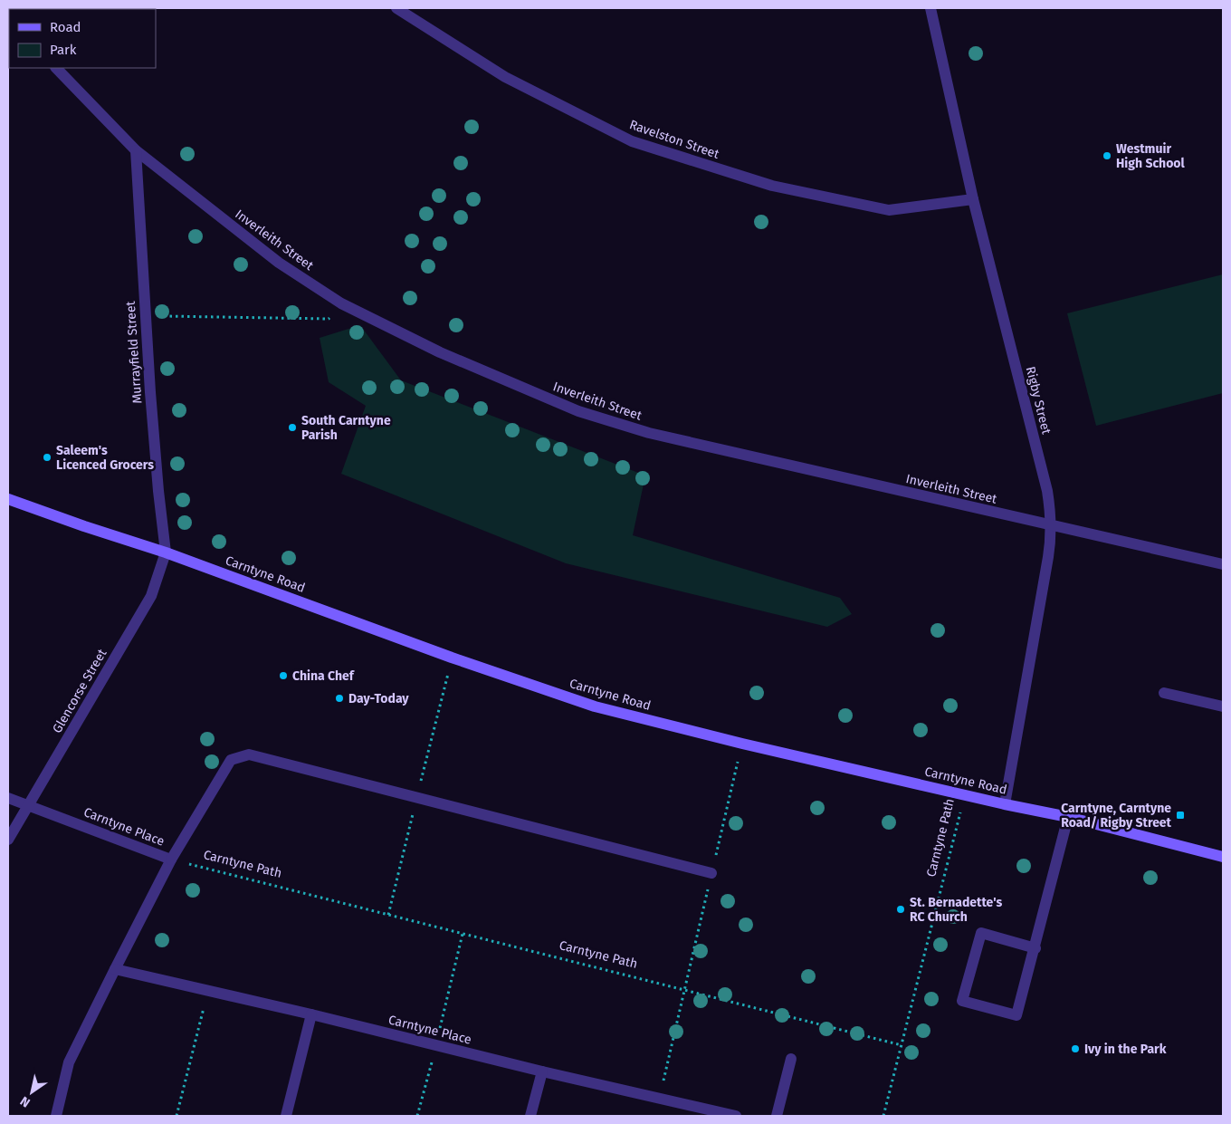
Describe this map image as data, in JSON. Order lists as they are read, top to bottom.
{
  "streets": {
    "street": [
      "Ravelston Street",
      "Inverleith Street",
      "Murrayfield Street",
      "Rigby Street",
      "Carntyne Road",
      "Glencorse Street",
      "Carntyne Place"
    ],
    "path": ["Carntyne Path"]
  },
  "crossings": [
    ["Ravelston Street", "Rigby Street"],
    ["Inverleith Street", "Murrayfield Street"],
    ["Inverleith Street", "Rigby Street"],
    ["Murrayfield Street", "Carntyne Road"],
    ["Murrayfield Street", "Glencorse Street"],
    ["Rigby Street", "Carntyne Road"],
    ["Carntyne Road", "Glencorse Street"],
    ["Carntyne Road", "Carntyne Path"],
    ["Glencorse Street", "Carntyne Place"],
    ["Carntyne Place", "Carntyne Path"]
  ],
  "places": {
    "other": [
      "Westmuir High School",
      "South Carntyne Parish",
      "Saleem's Licenced Grocers",
      "China Chef",
      "Day-Today",
      "St. Bernadette's RC Church",
      "Ivy in the Park"
    ],
    "transit": ["Carntyne, Carntyne Road/ Rigby Street"]
  },
  "legend": ["Road", "Park"],
  "north": "bottom left"
}
